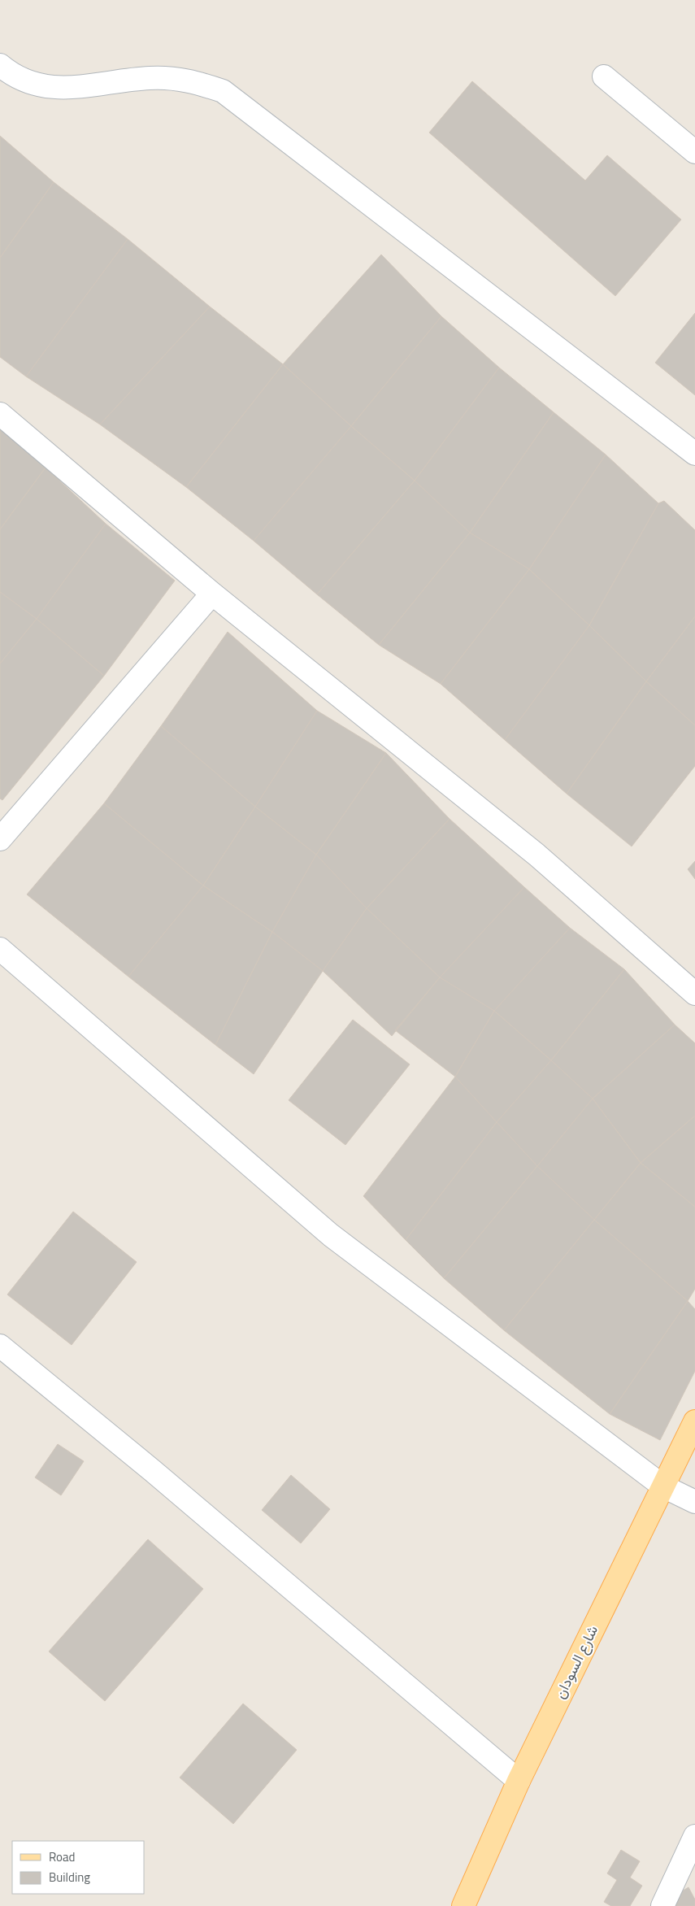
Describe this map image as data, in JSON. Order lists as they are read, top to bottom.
{
  "streets": {
    "main road": ["شارع السودان"]
  },
  "legend": ["Road", "Building"]
}
